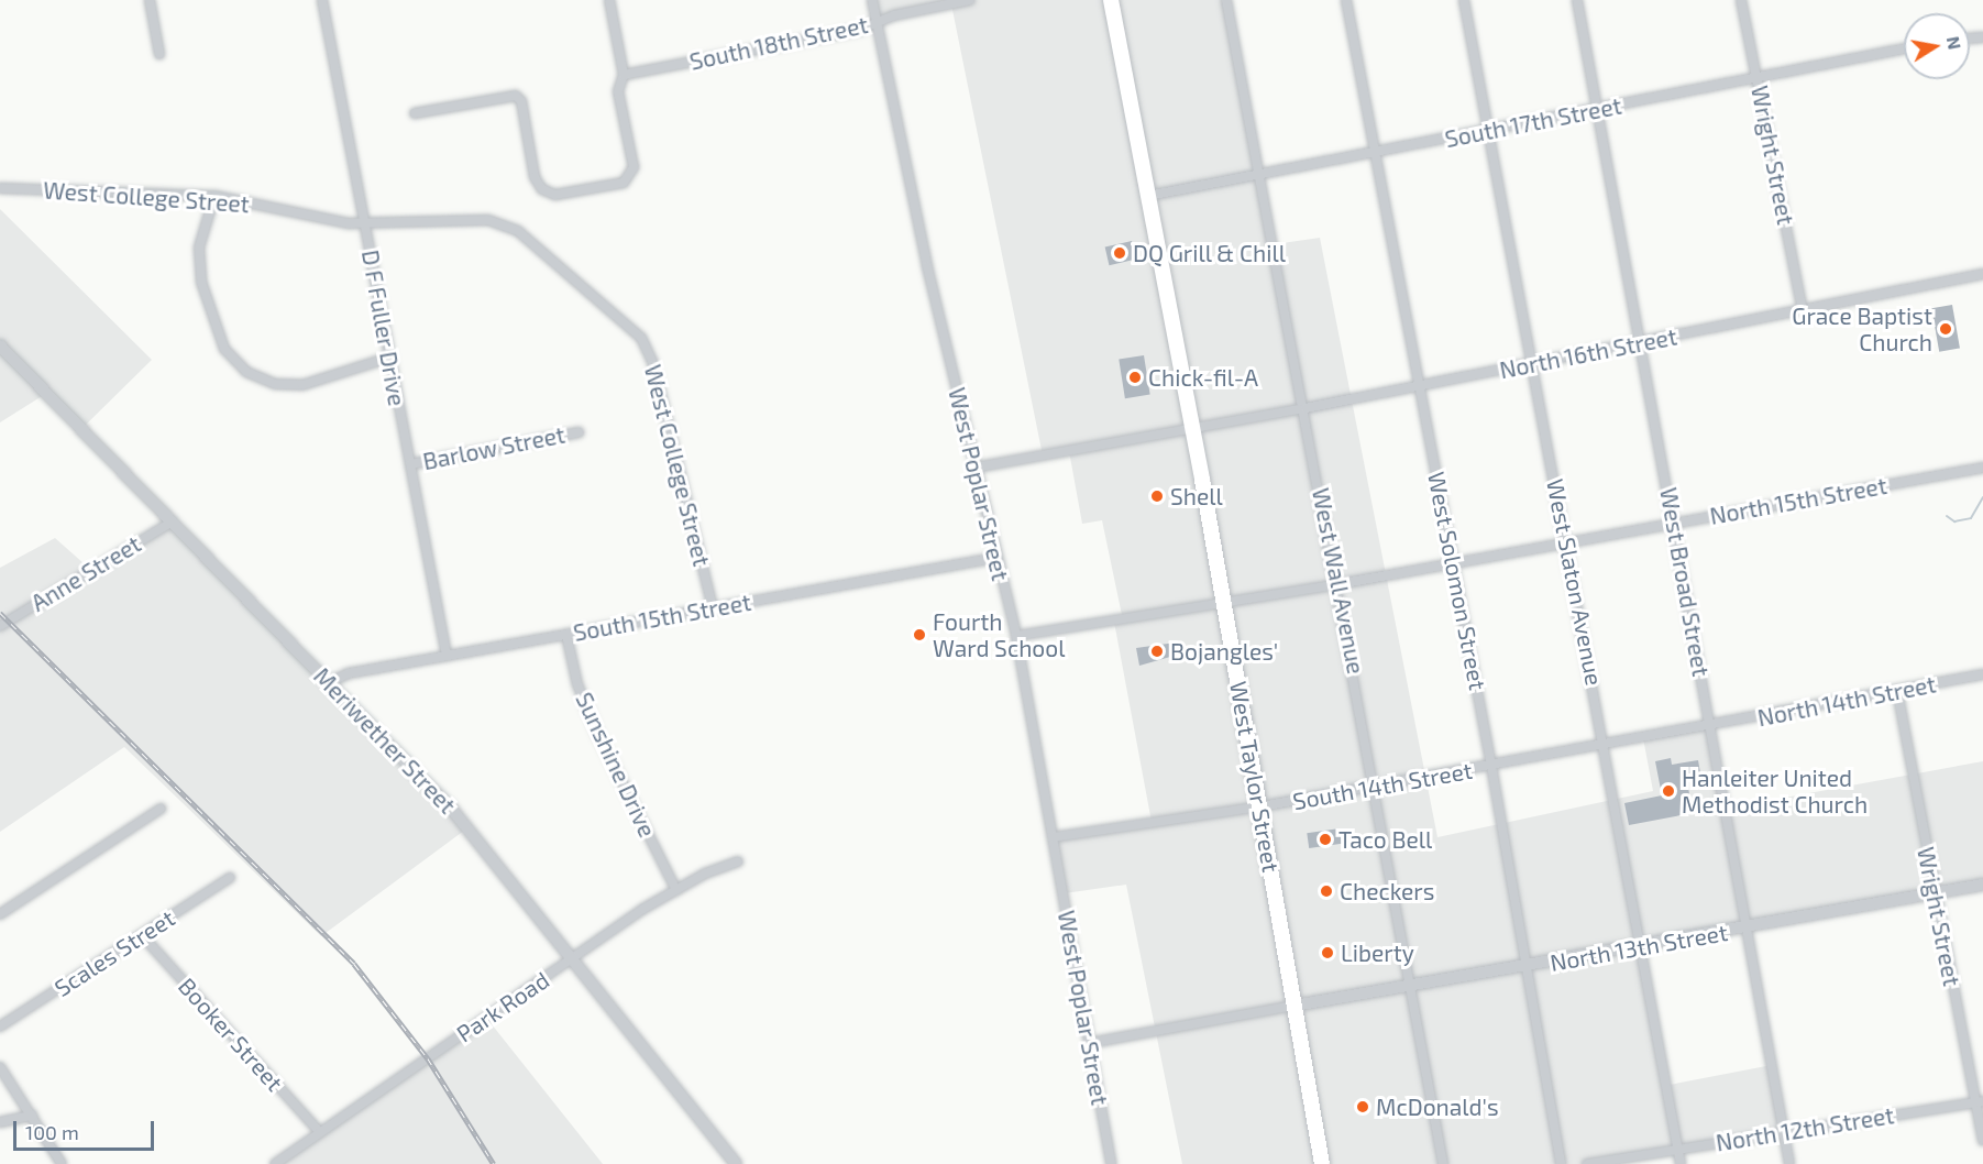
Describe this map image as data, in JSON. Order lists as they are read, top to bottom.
{
  "streets": {
    "main road": ["West Taylor Street"],
    "street": [
      "South 18th Street",
      "South 17th Street",
      "Wright Street",
      "West College Street",
      "D F Fuller Drive",
      "North 16th Street",
      "Barlow Street",
      "West Poplar Street",
      "North 15th Street",
      "Anne Street",
      "West Wall Avenue",
      "West Solomon Street",
      "West Slaton Avenue",
      "West Broad Street",
      "South 15th Street",
      "North 14th Street",
      "Meriwether Street",
      "Sunshine Drive",
      "South 14th Street",
      "North 13th Street",
      "Scales Street",
      "Park Road",
      "Booker Street",
      "North 12th Street"
    ]
  },
  "crossings": [
    ["South 18th Street", "West Poplar Street"],
    ["South 17th Street", "Wright Street"],
    ["South 17th Street", "West Wall Avenue"],
    ["South 17th Street", "West Solomon Street"],
    ["South 17th Street", "West Slaton Avenue"],
    ["South 17th Street", "West Broad Street"],
    ["South 17th Street", "West Taylor Street"],
    ["Wright Street", "North 16th Street"],
    ["Wright Street", "North 14th Street"],
    ["Wright Street", "North 13th Street"],
    ["Wright Street", "North 12th Street"],
    ["West College Street", "D F Fuller Drive"],
    ["West College Street", "South 15th Street"],
    ["D F Fuller Drive", "Barlow Street"],
    ["D F Fuller Drive", "South 15th Street"],
    ["North 16th Street", "West Poplar Street"],
    ["North 16th Street", "West Wall Avenue"],
    ["North 16th Street", "West Solomon Street"],
    ["North 16th Street", "West Slaton Avenue"],
    ["North 16th Street", "West Broad Street"],
    ["North 16th Street", "West Taylor Street"],
    ["West Poplar Street", "South 15th Street"],
    ["West Poplar Street", "South 14th Street"],
    ["North 15th Street", "West Wall Avenue"],
    ["North 15th Street", "West Solomon Street"],
    ["North 15th Street", "West Slaton Avenue"],
    ["North 15th Street", "West Broad Street"],
    ["North 15th Street", "West Taylor Street"],
    ["Anne Street", "Meriwether Street"],
    ["West Wall Avenue", "South 14th Street"],
    ["West Wall Avenue", "North 13th Street"],
    ["West Solomon Street", "South 14th Street"],
    ["West Solomon Street", "North 13th Street"],
    ["West Slaton Avenue", "South 14th Street"],
    ["West Slaton Avenue", "North 13th Street"],
    ["West Slaton Avenue", "North 12th Street"],
    ["West Broad Street", "North 14th Street"],
    ["West Broad Street", "South 14th Street"],
    ["West Broad Street", "North 13th Street"],
    ["West Broad Street", "North 12th Street"],
    ["South 15th Street", "Meriwether Street"],
    ["South 15th Street", "Sunshine Drive"],
    ["North 14th Street", "South 14th Street"],
    ["Meriwether Street", "Park Road"],
    ["Sunshine Drive", "Park Road"],
    ["West Taylor Street", "South 14th Street"],
    ["West Taylor Street", "North 13th Street"],
    ["Scales Street", "Booker Street"],
    ["Park Road", "Booker Street"]
  ],
  "places": [
    "DQ Grill & Chill",
    "Grace Baptist Church",
    "Chick-fil-A",
    "Shell",
    "Fourth Ward School",
    "Bojangles'",
    "Hanleiter United Methodist Church",
    "Taco Bell",
    "Checkers",
    "Liberty",
    "McDonald's"
  ],
  "scale_bar": "100 m",
  "north": "right"
}
